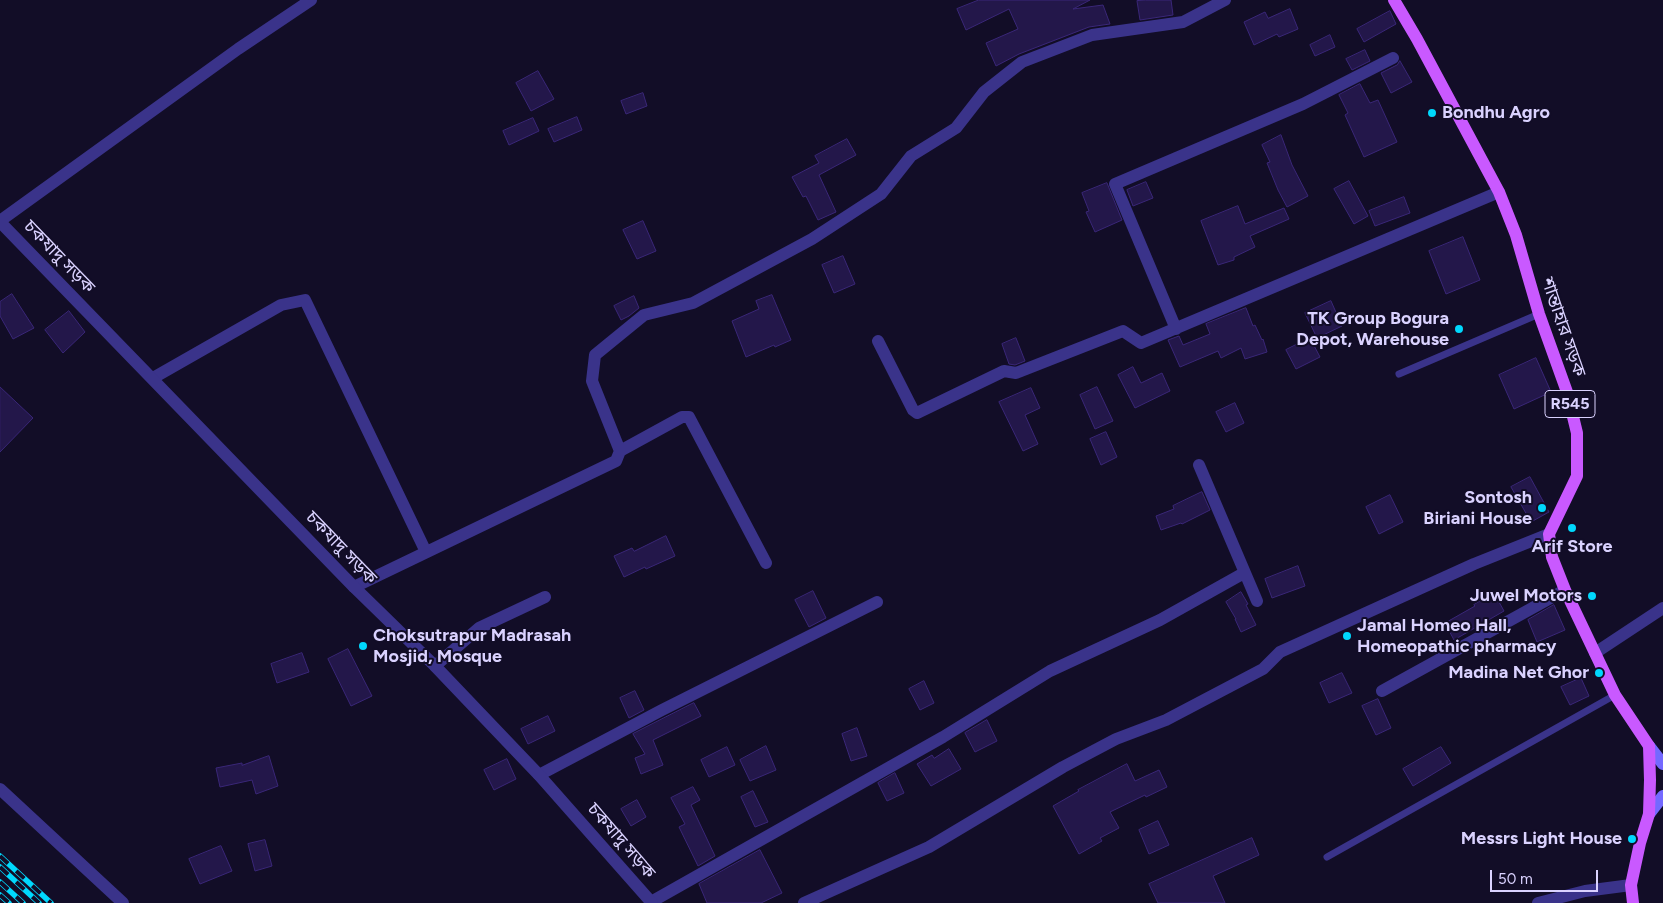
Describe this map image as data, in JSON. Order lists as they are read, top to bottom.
{
  "streets": {
    "main road": ["শান্তাহার সড়ক", "R545"],
    "street": ["চকযাদু সড়ক"]
  },
  "places": [
    "Bondhu Agro",
    "TK Group Bogura Depot, Warehouse",
    "Sontosh Biriani House",
    "Arif Store",
    "Juwel Motors",
    "Jamal Homeo Hall, Homeopathic pharmacy",
    "Choksutrapur Madrasah Mosjid, Mosque",
    "Madina Net Ghor",
    "Messrs Light House"
  ],
  "scale_bar": "50 m"
}
